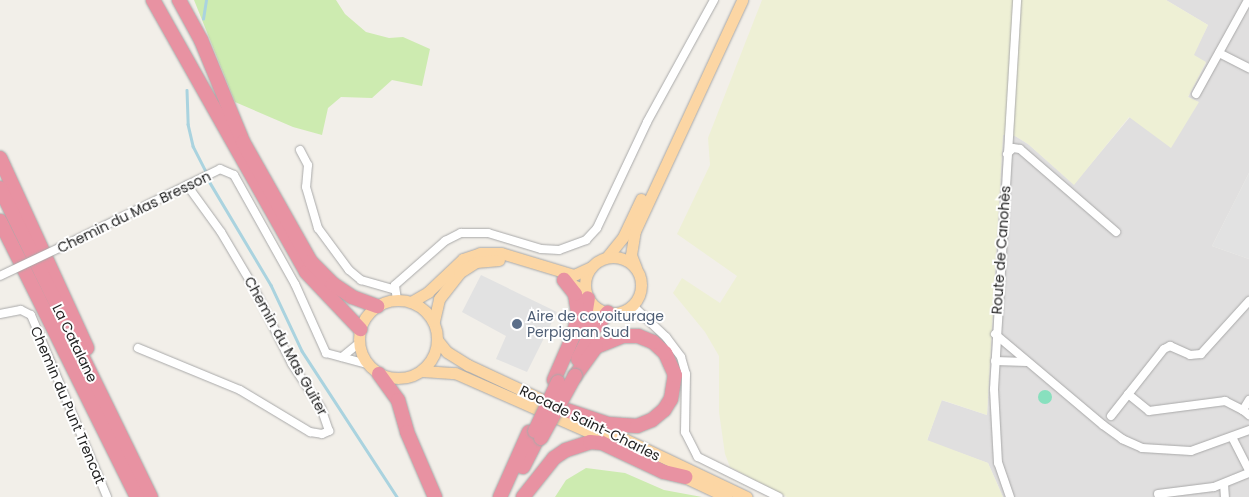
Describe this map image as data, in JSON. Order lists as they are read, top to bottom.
{
  "streets": {
    "highway": ["La Catalane"],
    "main road": ["Rocade Saint-Charles"],
    "street": [
      "Chemin du Mas Bresson",
      "Route de Canohès",
      "Chemin du Mas Guiter",
      "Chemin du Punt Trencat"
    ]
  },
  "crossings": [
    ["Chemin du Mas Bresson", "Chemin du Mas Guiter"],
    ["Chemin du Mas Bresson", "Rocade Saint-Charles"]
  ],
  "places": ["Aire de covoiturage Perpignan Sud"]
}
